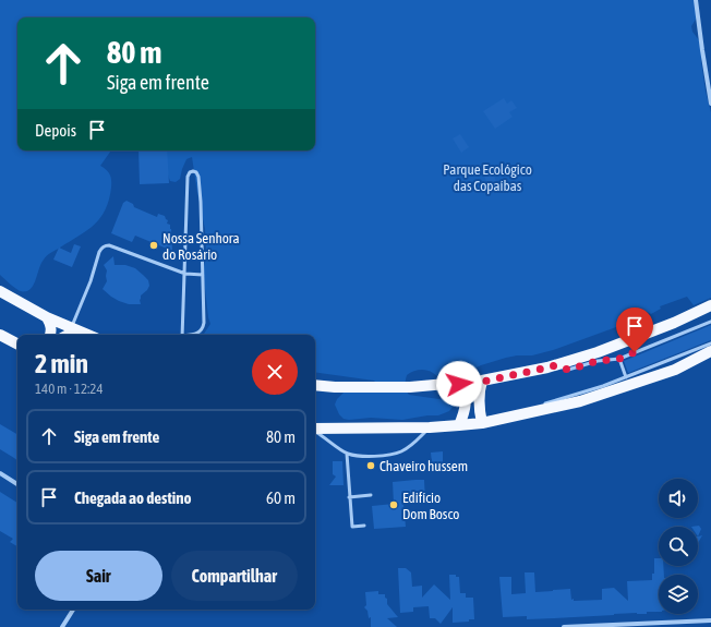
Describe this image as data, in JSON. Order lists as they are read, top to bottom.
{
  "parks": ["Parque Ecológico das Copaíbas"],
  "places": ["Nossa Senhora do Rosário", "Chaveiro hussem", "Edifício Dom Bosco"],
  "page": {
    "turn": ["80 m", "Siga em frente"],
    "then": "Depois",
    "heading": ["2 min", "140 m · 12:24"],
    "list": [
      {
        "name": "Siga em frente",
        "value": "80 m"
      },
      {
        "name": "Chegada ao destino",
        "value": "60 m"
      }
    ],
    "buttons": ["Sair", "Compartilhar"]
  }
}
